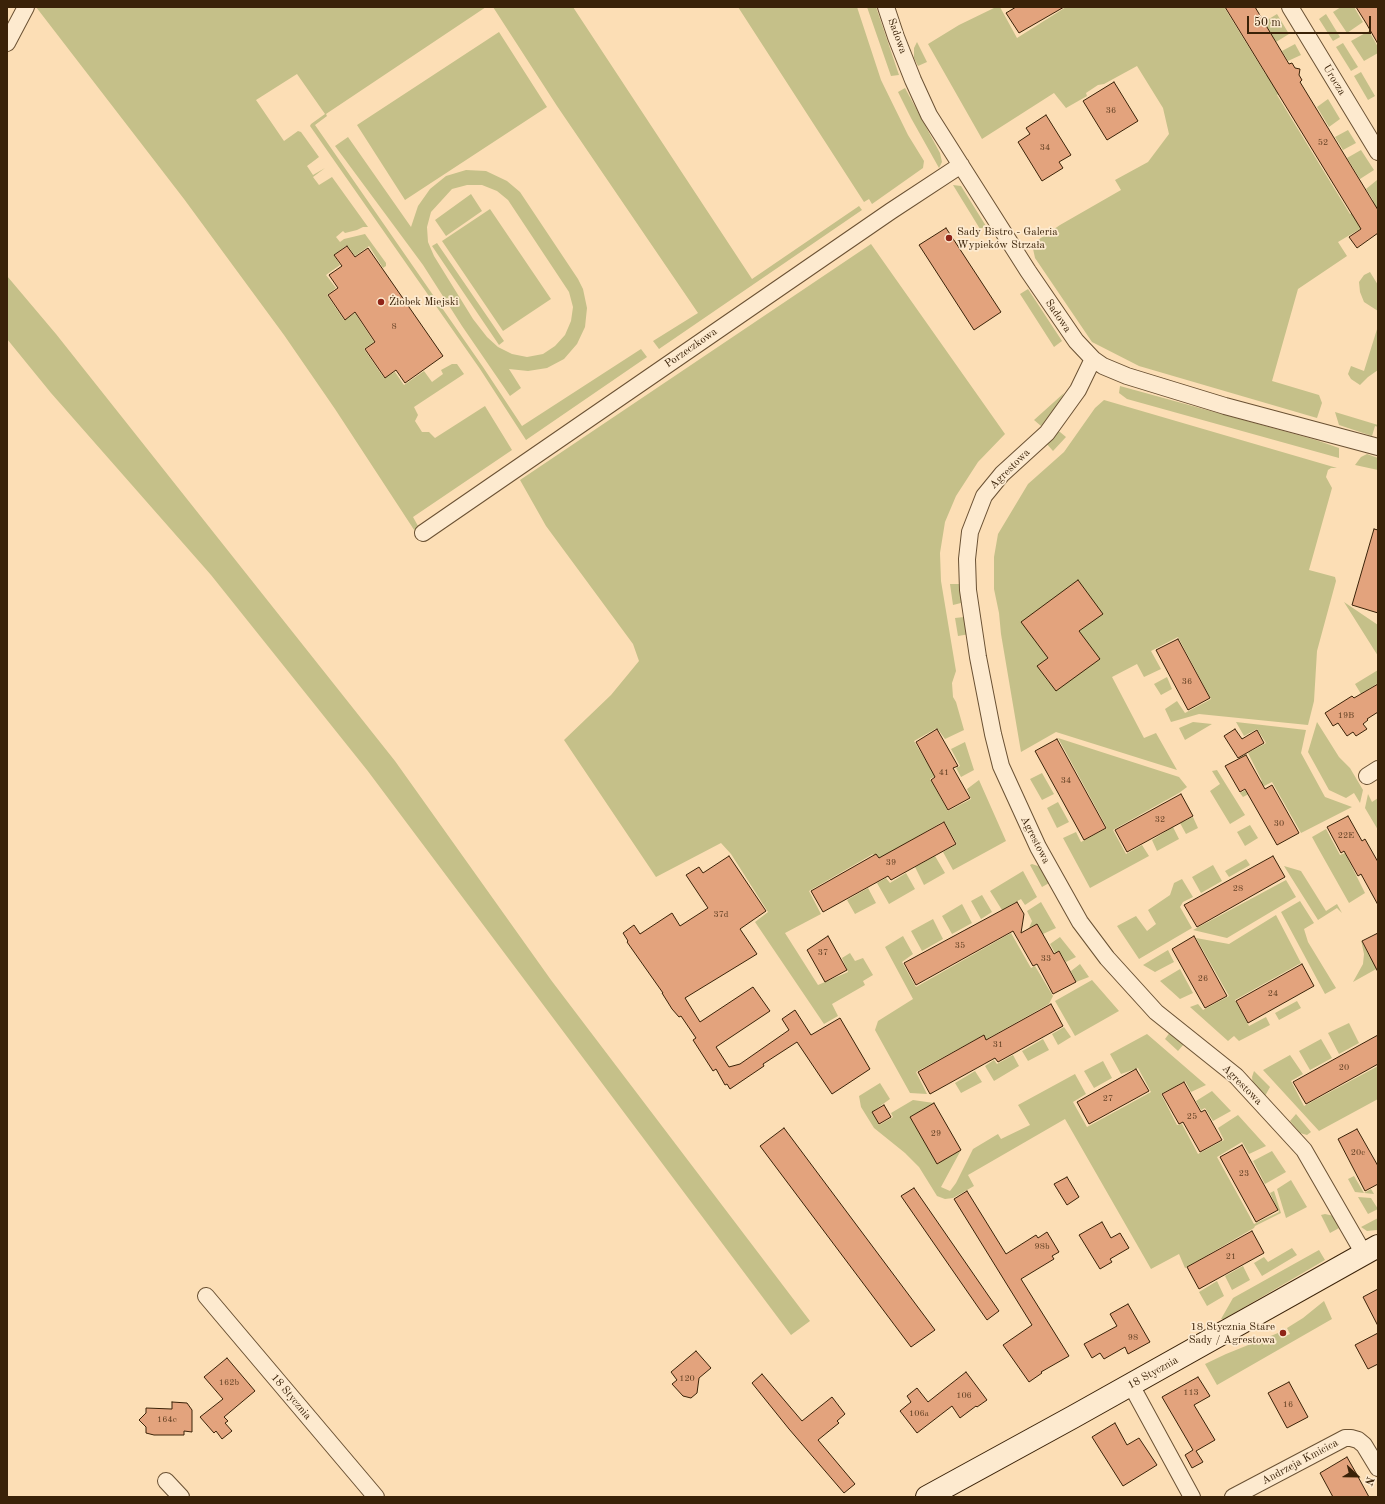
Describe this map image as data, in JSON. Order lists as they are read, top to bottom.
{
  "streets": {
    "main road": ["18 Stycznia"],
    "street": [
      "Sadowa",
      "Urocza",
      "Porzeczkowa",
      "Agrestowa",
      "Andrzeja Kmicica"
    ]
  },
  "crossings": [
    ["Sadowa", "Porzeczkowa"],
    ["Sadowa", "Agrestowa"],
    ["Agrestowa", "18 Stycznia"]
  ],
  "places": ["Sady Bistro - Galeria Wypieków Strzała", "Żłobek Miejski", "18 Stycznia Stare Sady / Agrestowa"],
  "house_numbers": [
    "36",
    "52",
    "34",
    "8",
    "36",
    "19B",
    "41",
    "34",
    "32",
    "30",
    "22E",
    "39",
    "28",
    "37d",
    "35",
    "37",
    "33",
    "26",
    "24",
    "31",
    "20",
    "27",
    "25",
    "29",
    "20c",
    "23",
    "98b",
    "21",
    "98",
    "120",
    "162b",
    "113",
    "106",
    "16",
    "106a",
    "164e"
  ],
  "scale_bar": "50 m",
  "north": "right"
}
